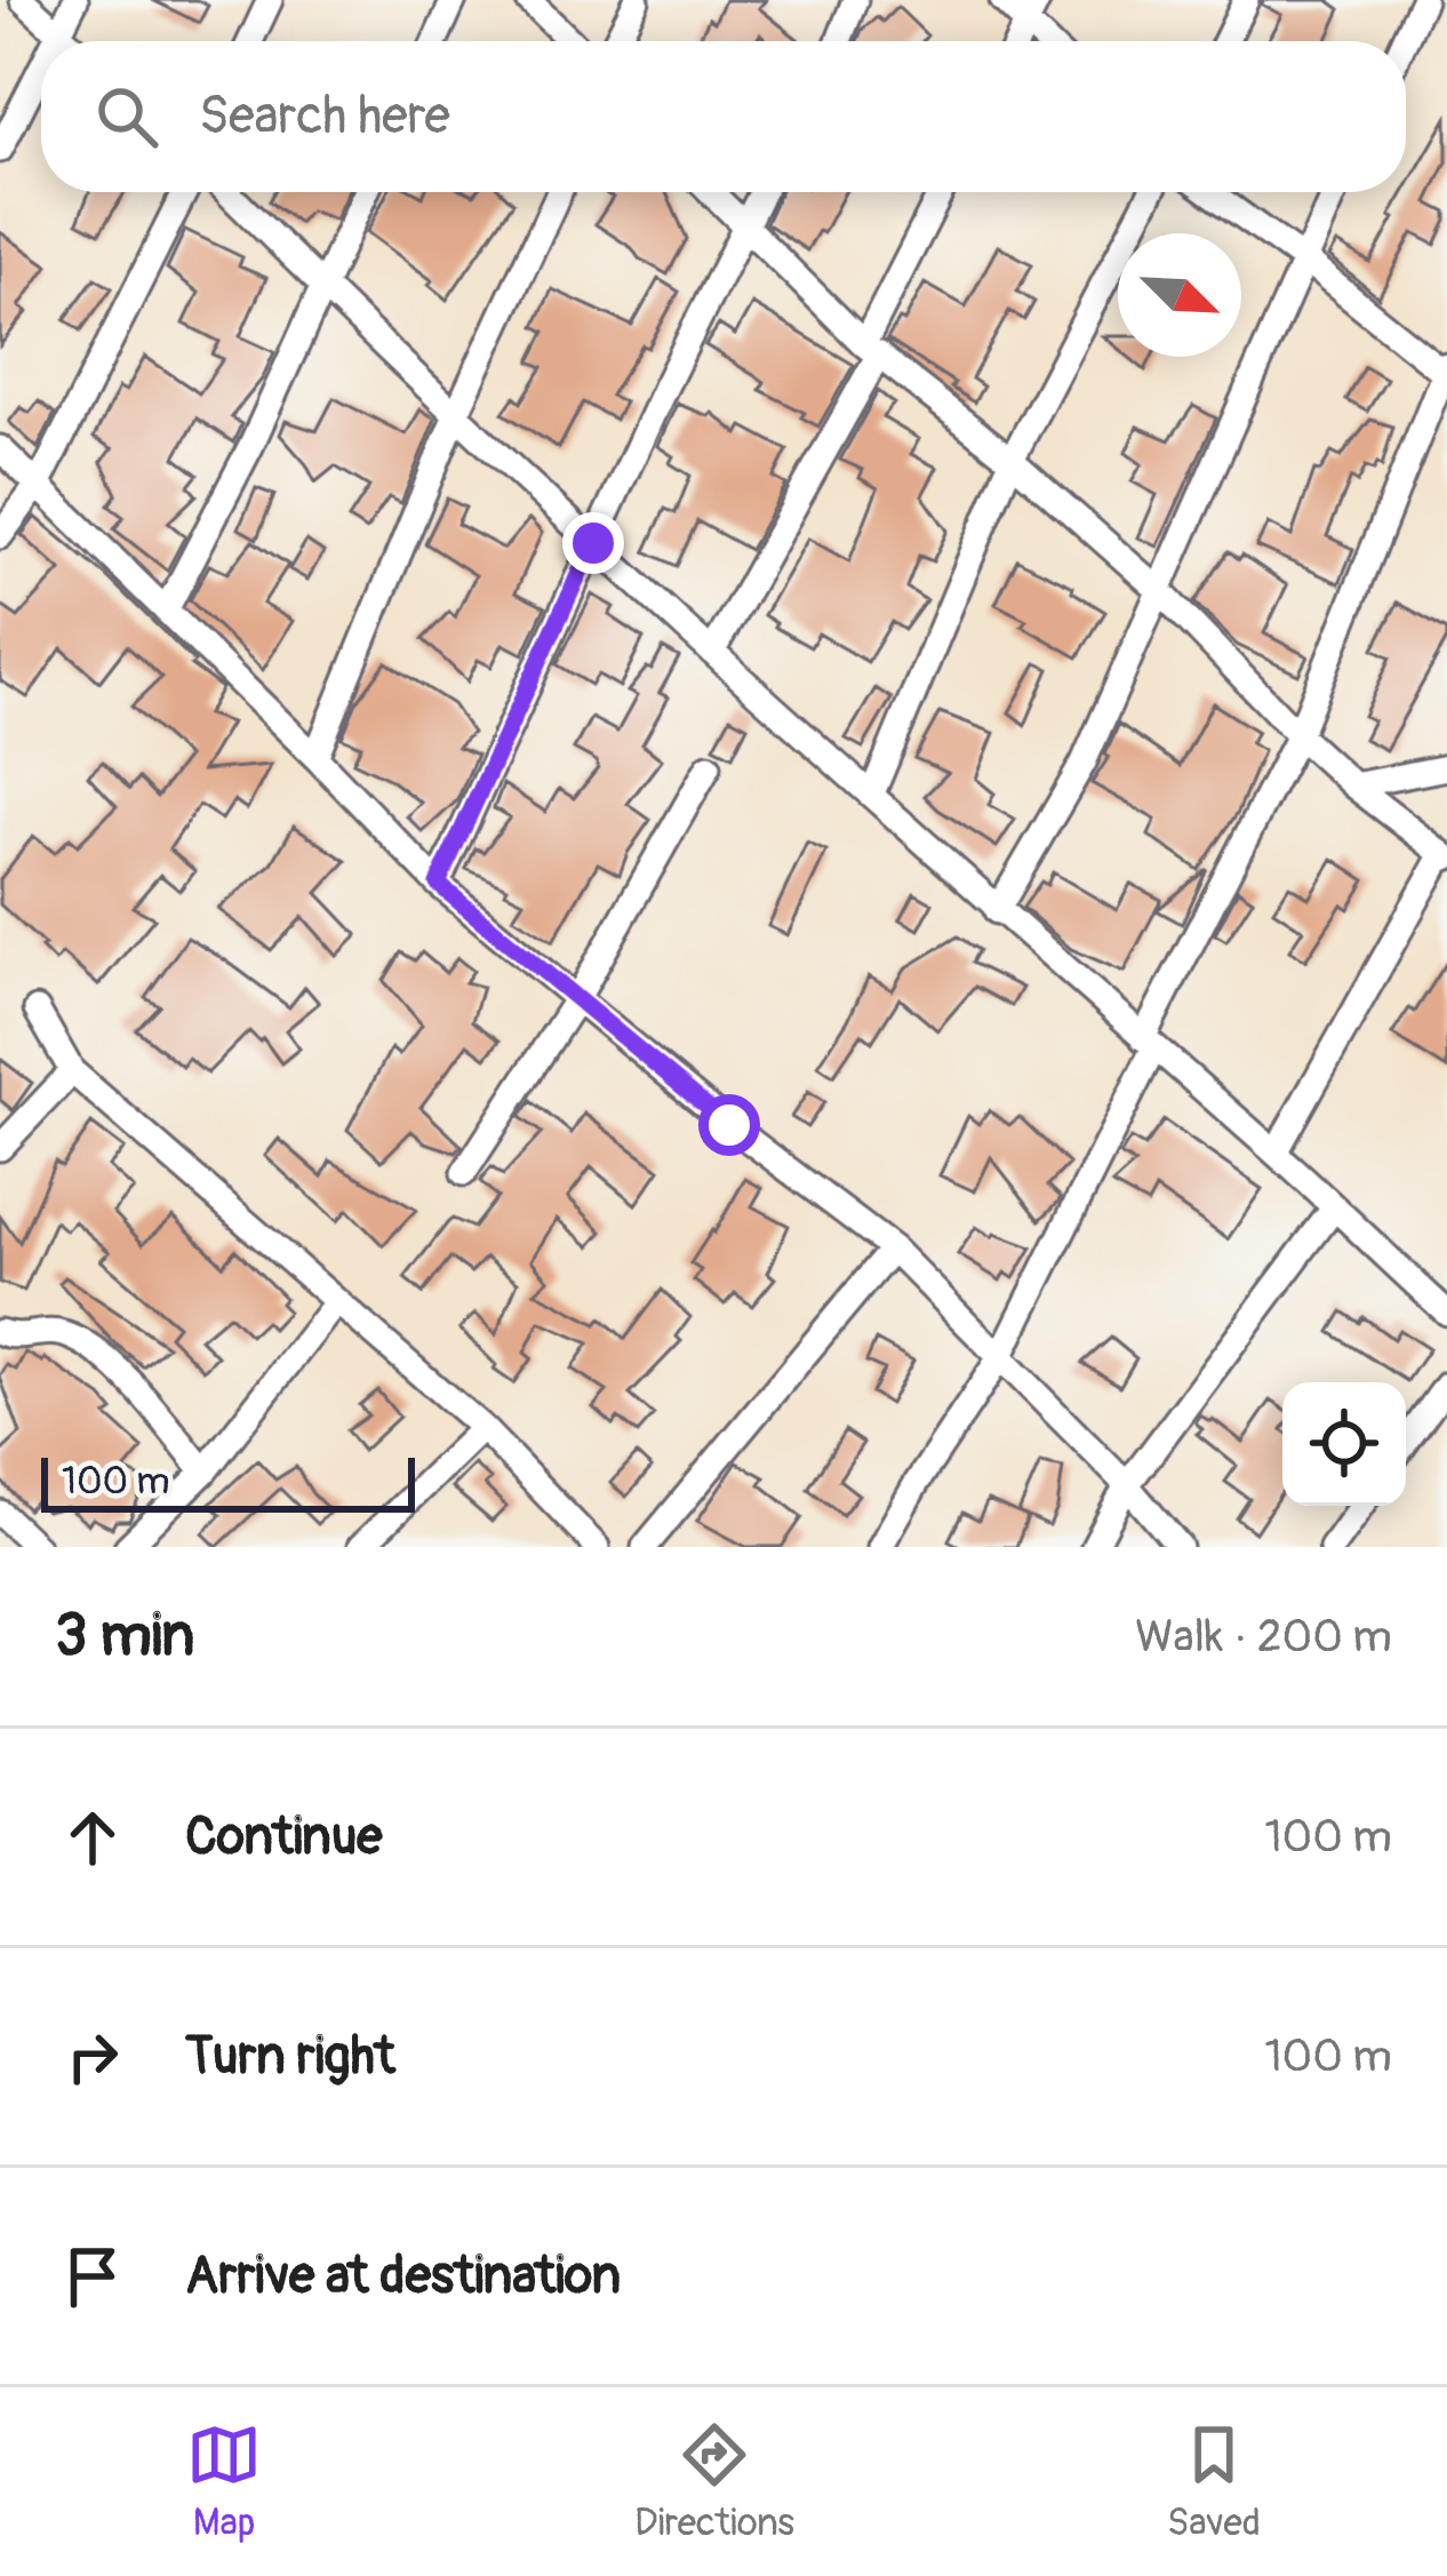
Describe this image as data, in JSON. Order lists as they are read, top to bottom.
{
  "scale_bar": "100 m",
  "north": "bottom right",
  "page": {
    "search": "Search here",
    "scale": "100 m",
    "heading": ["3 min", "Walk · 200 m"],
    "list": [
      ["Continue", "100 m"],
      ["Turn right", "100 m"],
      "Arrive at destination"
    ],
    "nav": ["Map", "Directions", "Saved"]
  }
}
